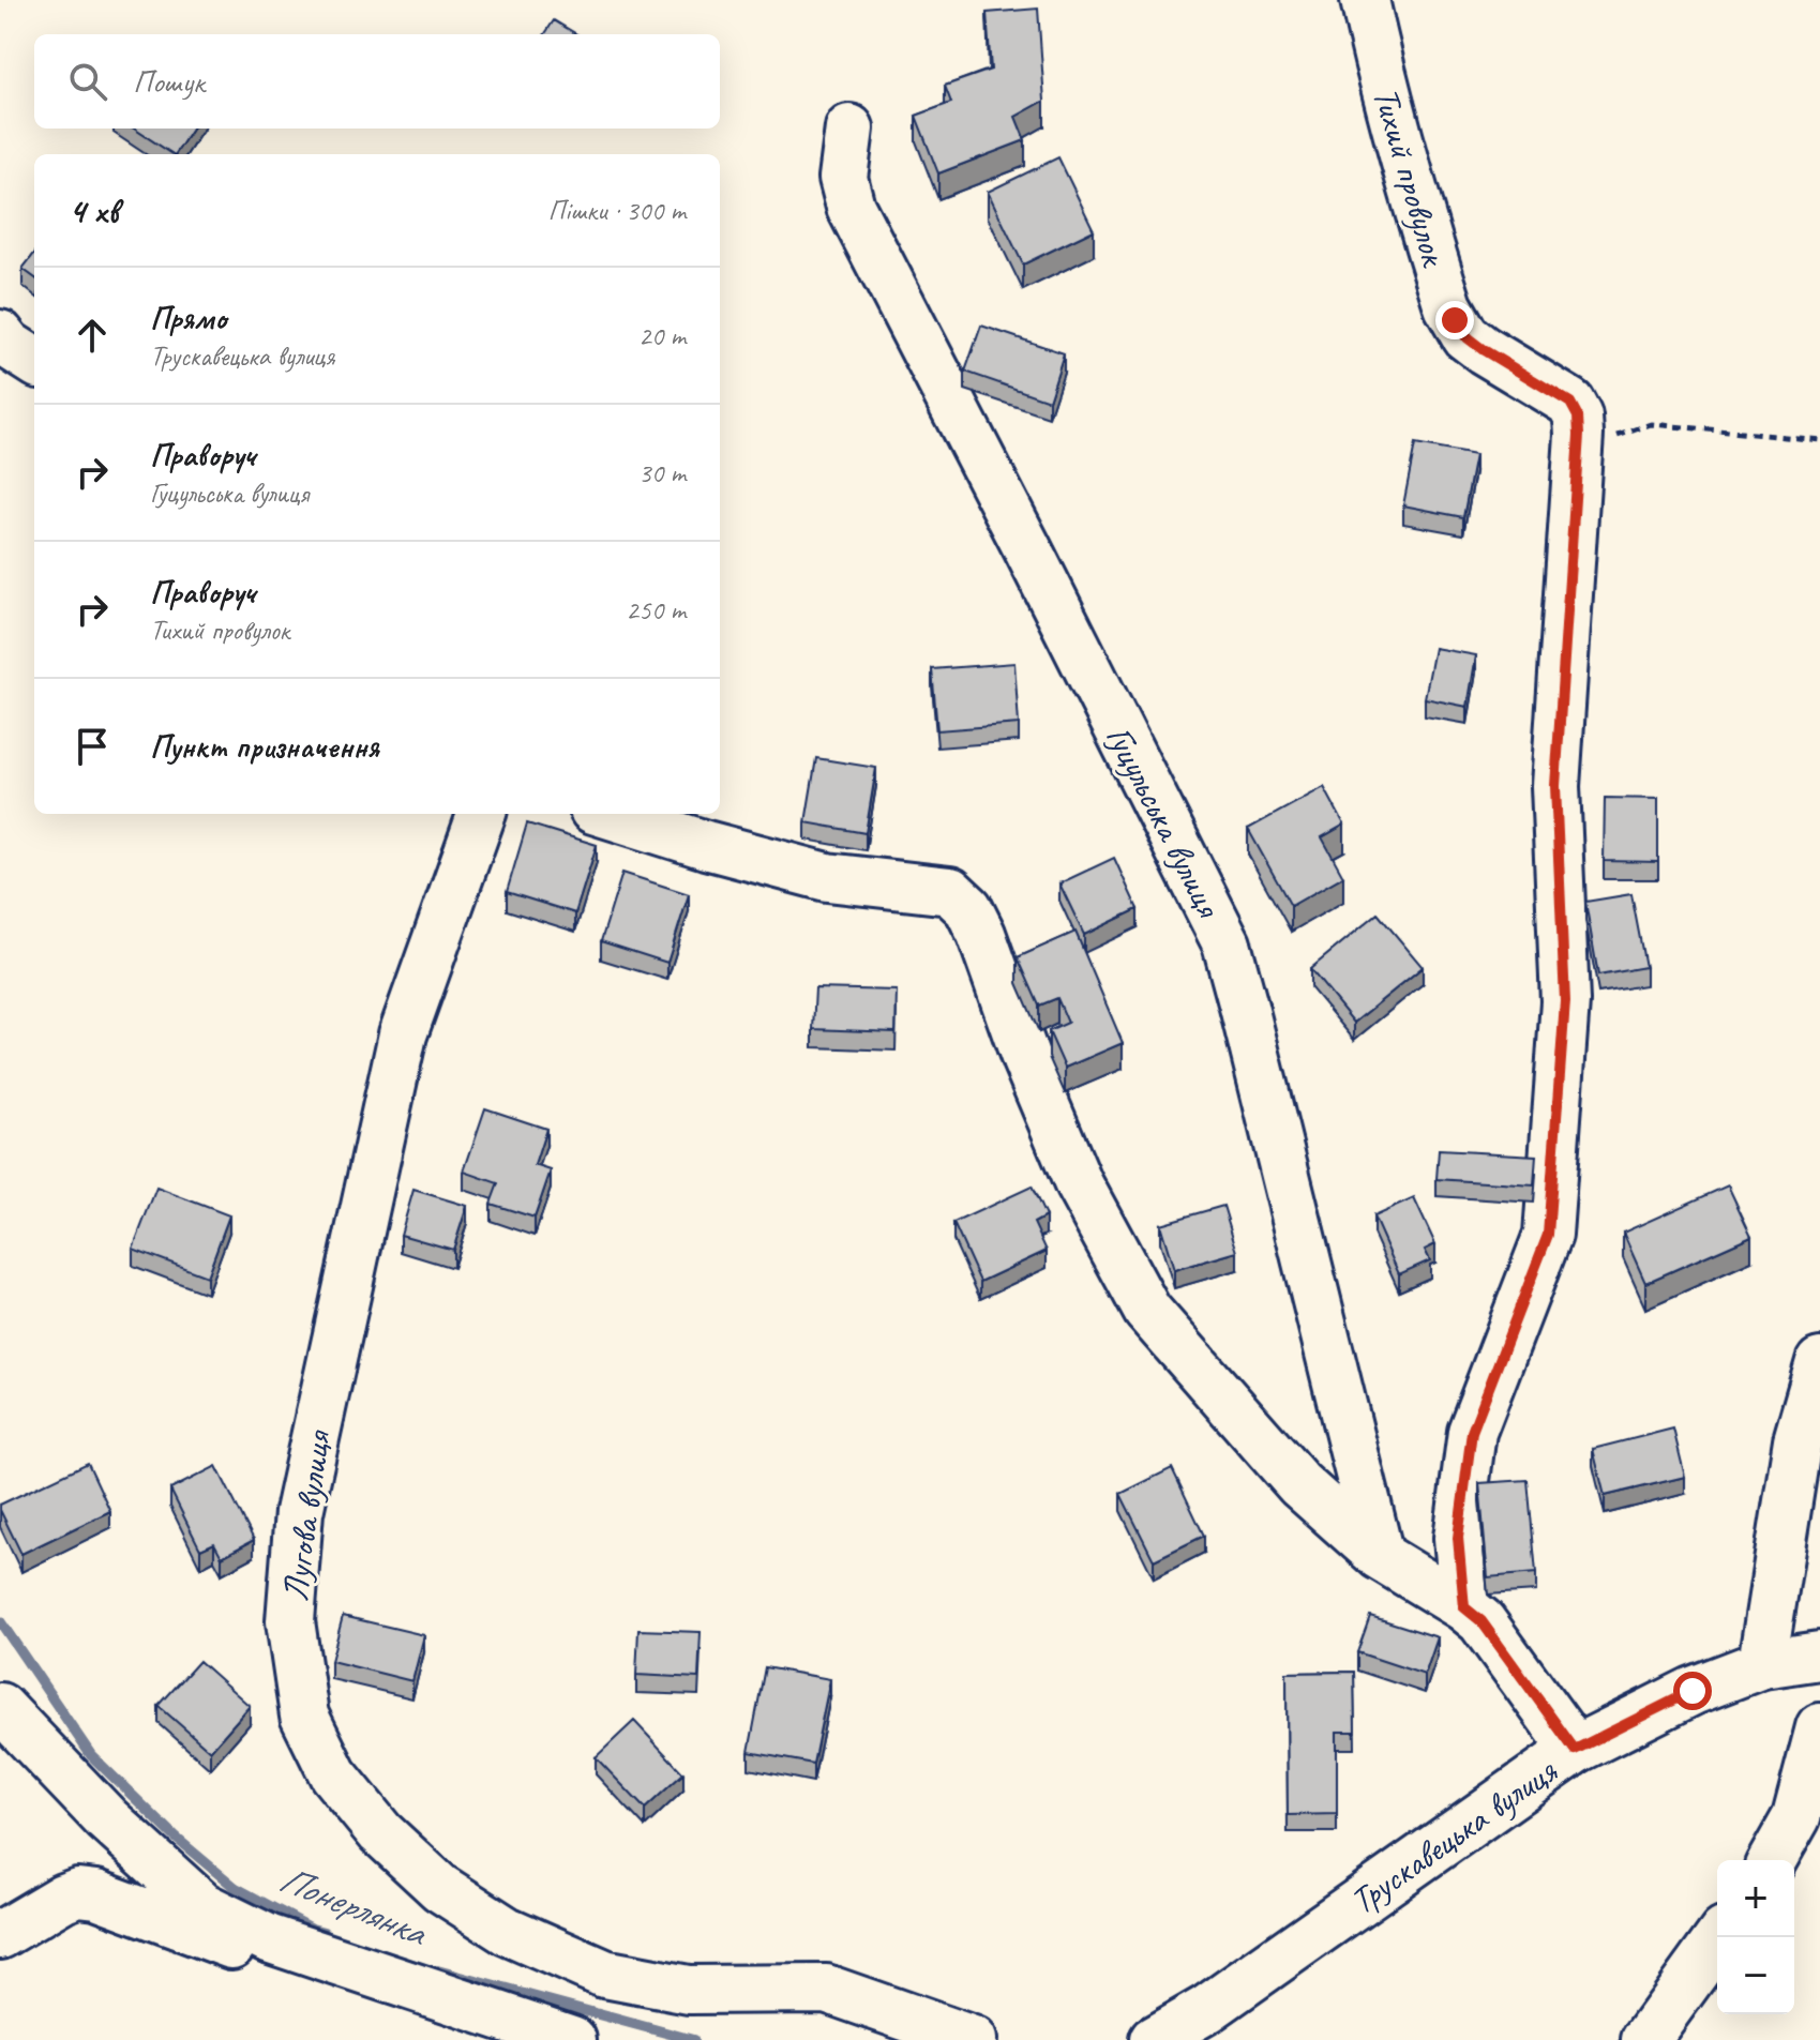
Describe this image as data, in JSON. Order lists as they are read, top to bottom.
{
  "streets": {
    "street": [
      "Тихий провулок",
      "Гуцульська вулиця",
      "Лугова вулиця",
      "Трускавецька вулиця"
    ]
  },
  "water": ["Понерлянка"],
  "page": {
    "search": "Пошук",
    "heading": ["4 хв", "Пішки · 300 m"],
    "list": [
      ["Прямо", "Трускавецька вулиця", "20 m"],
      ["Праворуч", "Гуцульська вулиця", "30 m"],
      ["Праворуч", "Тихий провулок", "250 m"],
      "Пункт призначення"
    ],
    "map_buttons": ["+", "−"]
  }
}
